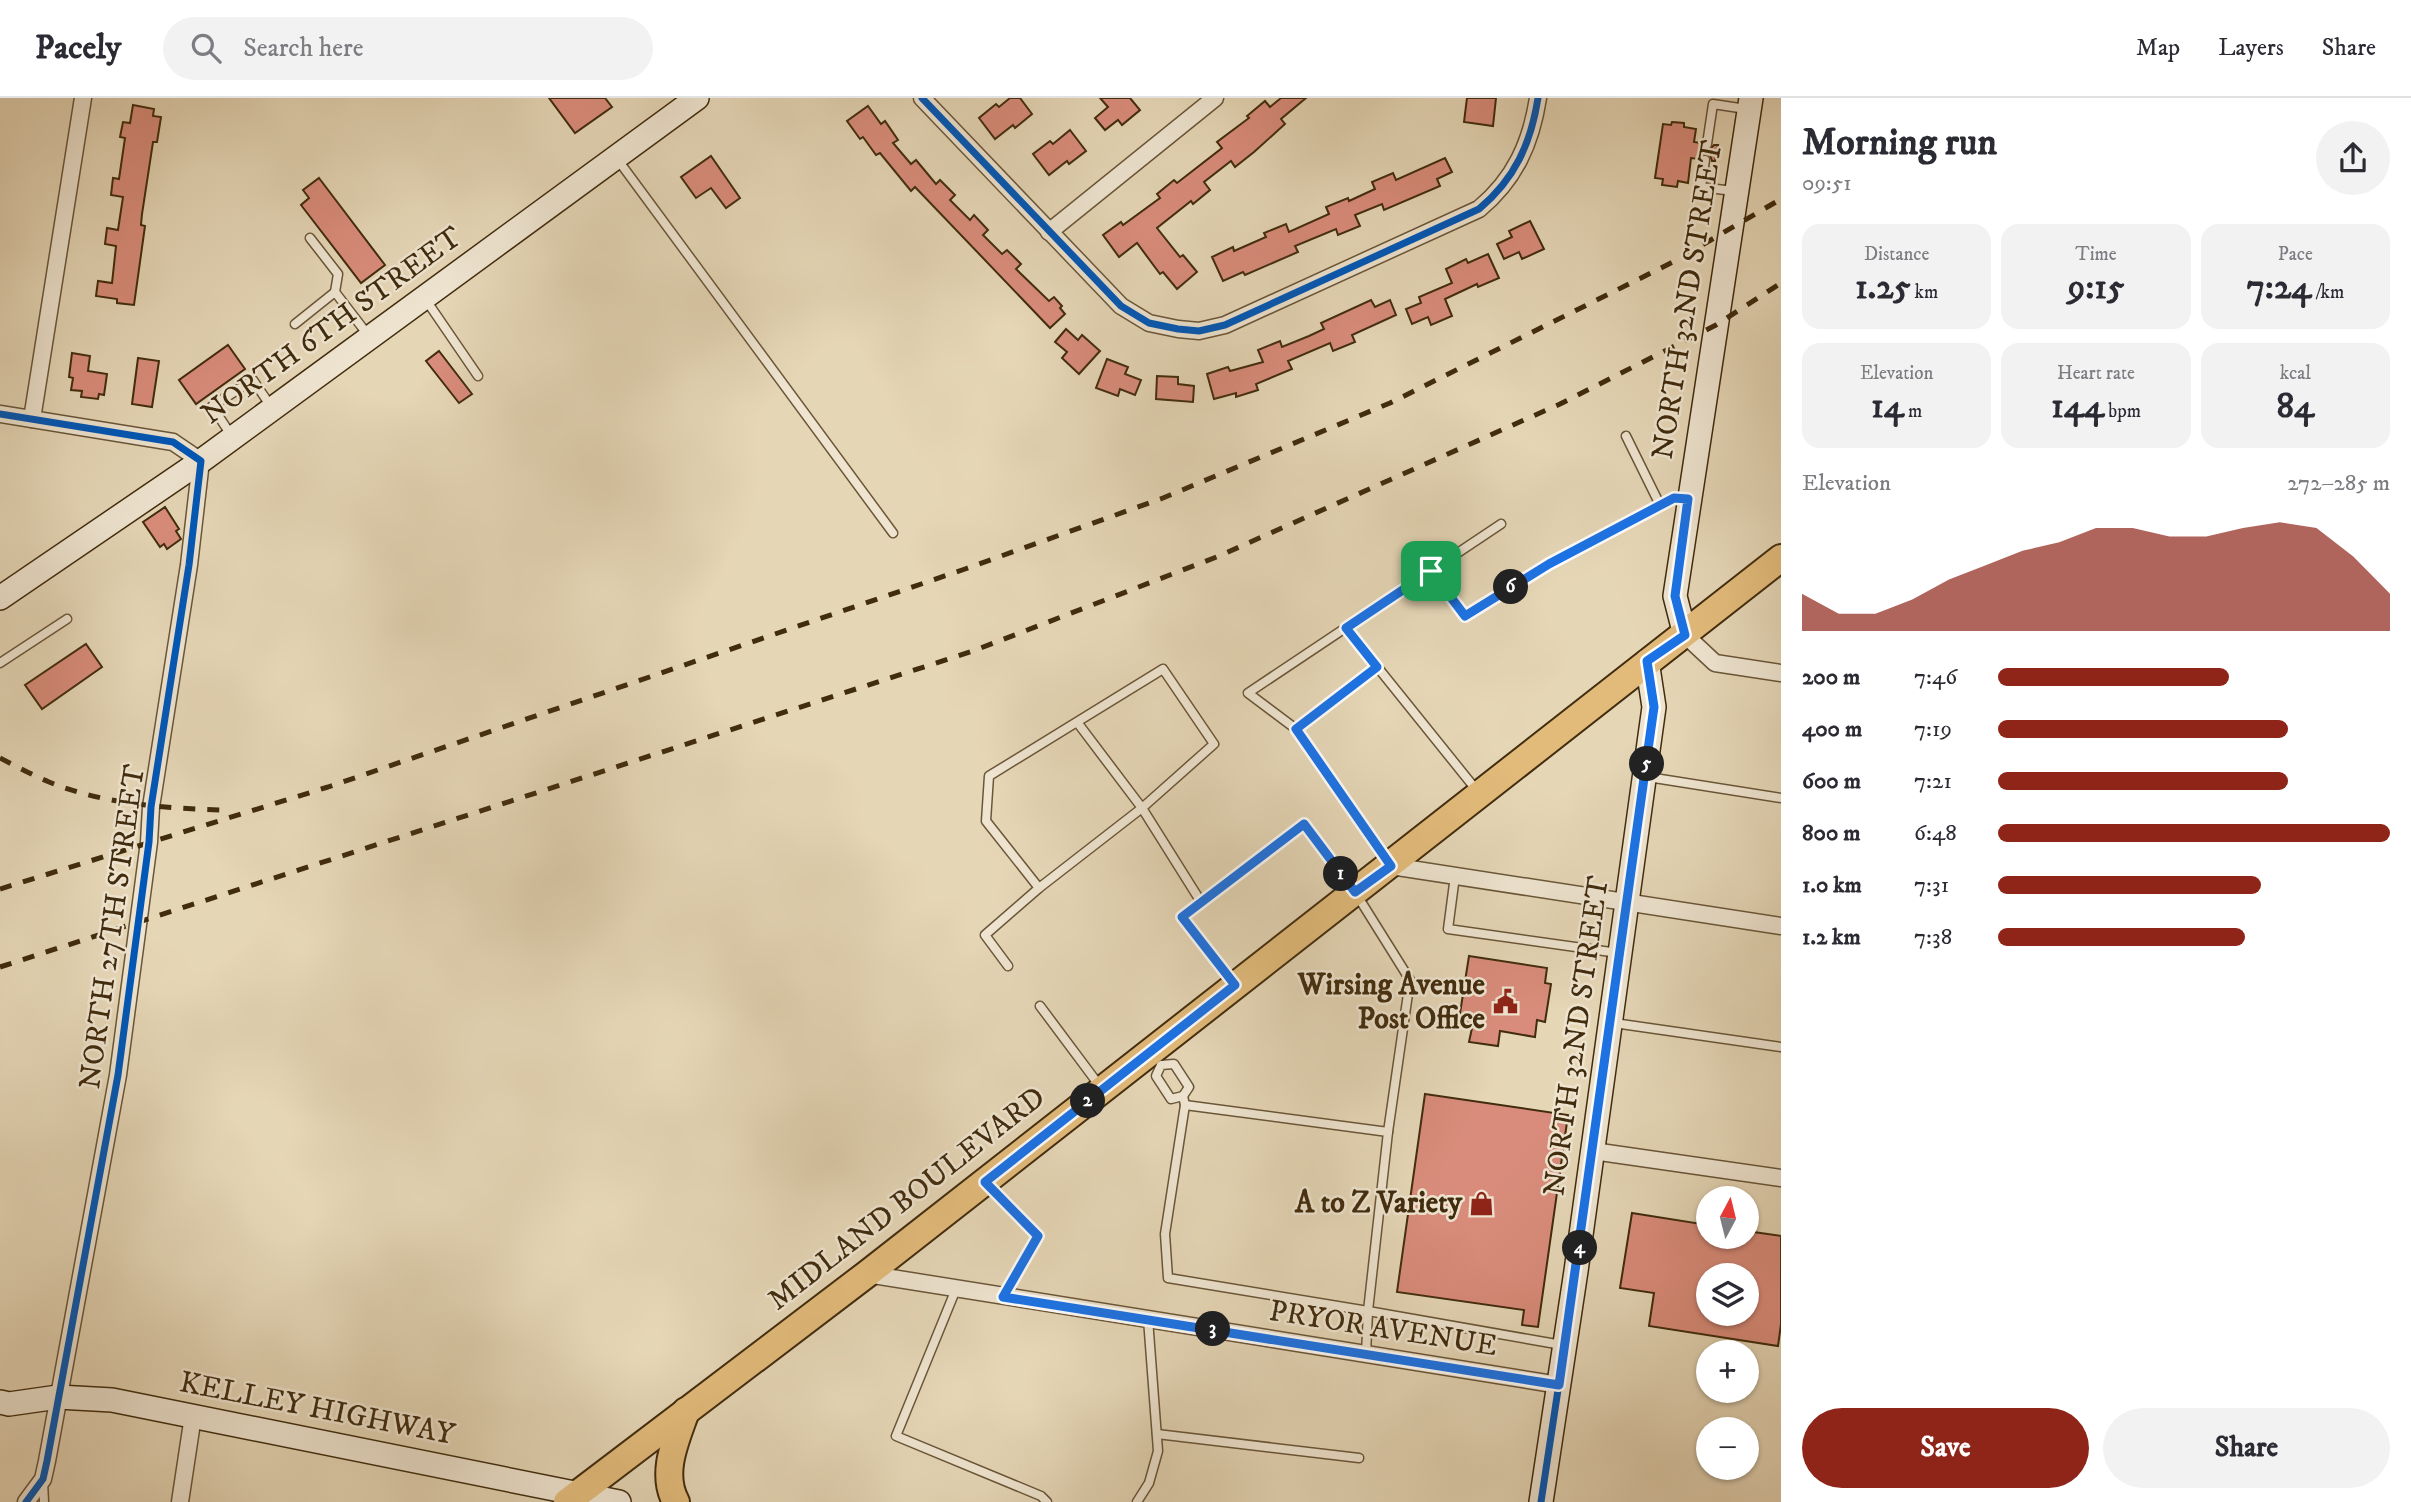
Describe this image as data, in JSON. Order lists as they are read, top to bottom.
{
  "streets": {
    "main road": ["MIDLAND BOULEVARD"],
    "street": [
      "NORTH 32ND STREET",
      "NORTH 6TH STREET",
      "NORTH 27TH STREET",
      "PRYOR AVENUE",
      "KELLEY HIGHWAY"
    ]
  },
  "crossings": [
    ["NORTH 32ND STREET", "MIDLAND BOULEVARD"],
    ["NORTH 32ND STREET", "PRYOR AVENUE"],
    ["NORTH 6TH STREET", "NORTH 27TH STREET"],
    ["NORTH 27TH STREET", "KELLEY HIGHWAY"],
    ["MIDLAND BOULEVARD", "PRYOR AVENUE"],
    ["MIDLAND BOULEVARD", "KELLEY HIGHWAY"]
  ],
  "places": {
    "public building": ["Wirsing Avenue Post Office"],
    "shop": ["A to Z Variety"]
  },
  "north": "top",
  "page": {
    "header": "Pacely",
    "search": "Search here",
    "nav": ["Map", "Layers", "Share"],
    "heading": ["Morning run", "09:51"],
    "stats": [
      ["Distance", "1.25 km"],
      ["Time", "9:15"],
      ["Pace", "7:24 /km"],
      ["Elevation", "14 m"],
      ["Heart rate", "144 bpm"],
      ["kcal", "84"]
    ],
    "chart": ["Elevation", "272–285 m"],
    "pins": [
      "6",
      "5",
      "1",
      "2",
      "4",
      "3"
    ],
    "list": [
      {
        "name": "200 m",
        "note": "7:46"
      },
      {
        "name": "400 m",
        "note": "7:19"
      },
      {
        "name": "600 m",
        "note": "7:21"
      },
      {
        "name": "800 m",
        "note": "6:48"
      },
      {
        "name": "1.0 km",
        "note": "7:31"
      },
      {
        "name": "1.2 km",
        "note": "7:38"
      }
    ],
    "map_buttons": ["+", "−"],
    "buttons": ["Save", "Share"]
  }
}
